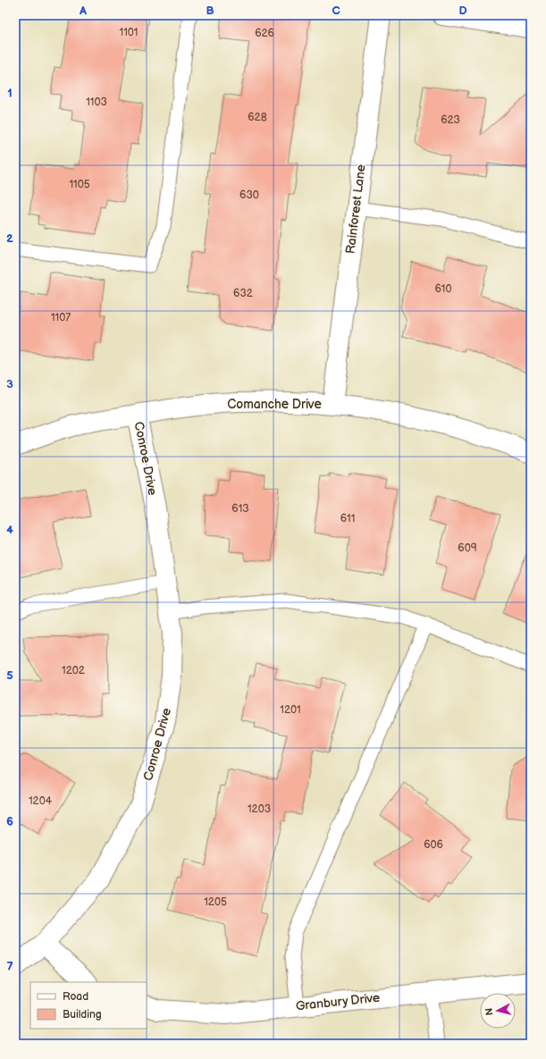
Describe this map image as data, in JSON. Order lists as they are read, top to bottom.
{
  "streets": {
    "street": [
      "Rainforest Lane",
      "Comanche Drive",
      "Conroe Drive",
      "Granbury Drive"
    ]
  },
  "crossings": [
    ["Rainforest Lane", "Comanche Drive"],
    ["Comanche Drive", "Conroe Drive"]
  ],
  "house_numbers": [
    "1101",
    "626",
    "1103",
    "628",
    "623",
    "1105",
    "630",
    "610",
    "632",
    "1107",
    "613",
    "611",
    "609",
    "1202",
    "1201",
    "1204",
    "1203",
    "606",
    "1205"
  ],
  "legend": ["Road", "Building"],
  "north": "left",
  "grid": {
    "columns": [
      "A",
      "B",
      "C",
      "D"
    ],
    "rows": [
      "1",
      "2",
      "3",
      "4",
      "5",
      "6",
      "7"
    ]
  }
}
